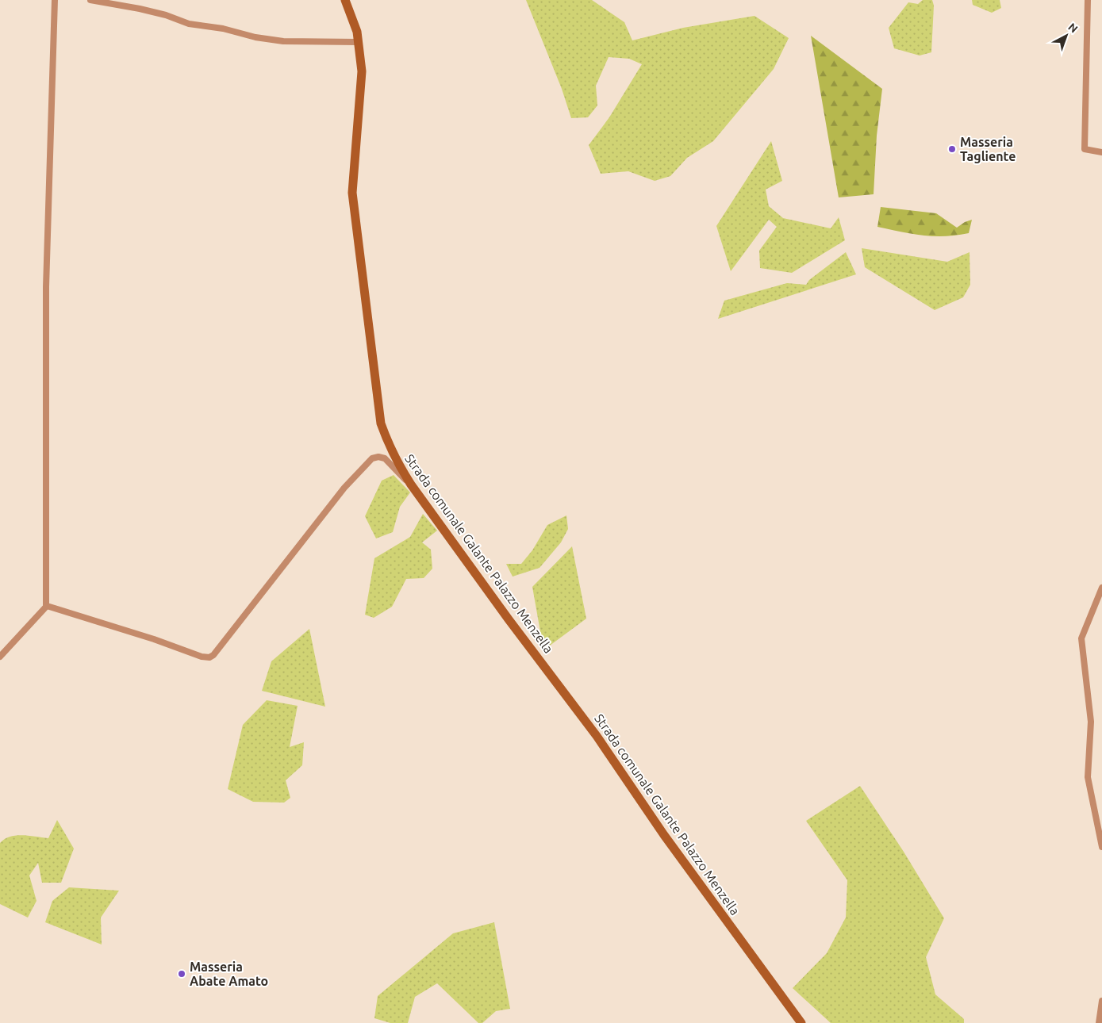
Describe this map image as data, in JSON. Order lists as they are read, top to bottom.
{
  "streets": {
    "street": ["Strada comunale Galante Palazzo Menzella"]
  },
  "places": ["Masseria Tagliente", "Masseria Abate Amato"],
  "north": "top right"
}
